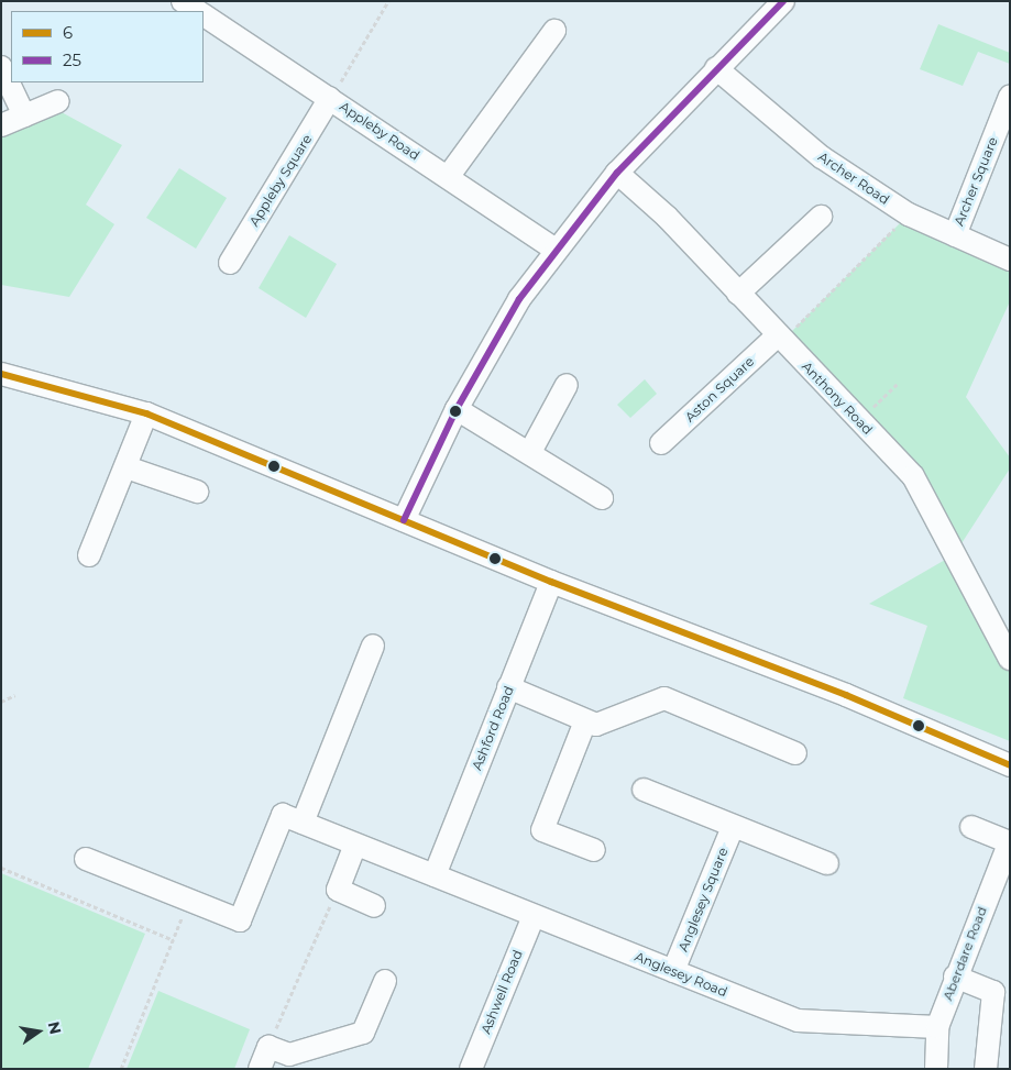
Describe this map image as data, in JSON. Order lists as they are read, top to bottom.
{
  "streets": {
    "street": [
      "Appleby Road",
      "Archer Road",
      "Appleby Square",
      "Archer Square",
      "Aston Square",
      "Anthony Road",
      "Ashford Road",
      "Anglesey Square",
      "Aberdare Road",
      "Anglesey Road",
      "Ashwell Road"
    ]
  },
  "crossings": [
    ["Appleby Road", "Appleby Square"],
    ["Archer Road", "Archer Square"],
    ["Aston Square", "Anthony Road"],
    ["Ashford Road", "Anglesey Road"],
    ["Anglesey Square", "Anglesey Road"],
    ["Aberdare Road", "Anglesey Road"],
    ["Anglesey Road", "Ashwell Road"]
  ],
  "lines": ["transit line 25", "transit line 6"],
  "legend": ["6", "25"],
  "north": "right"
}
